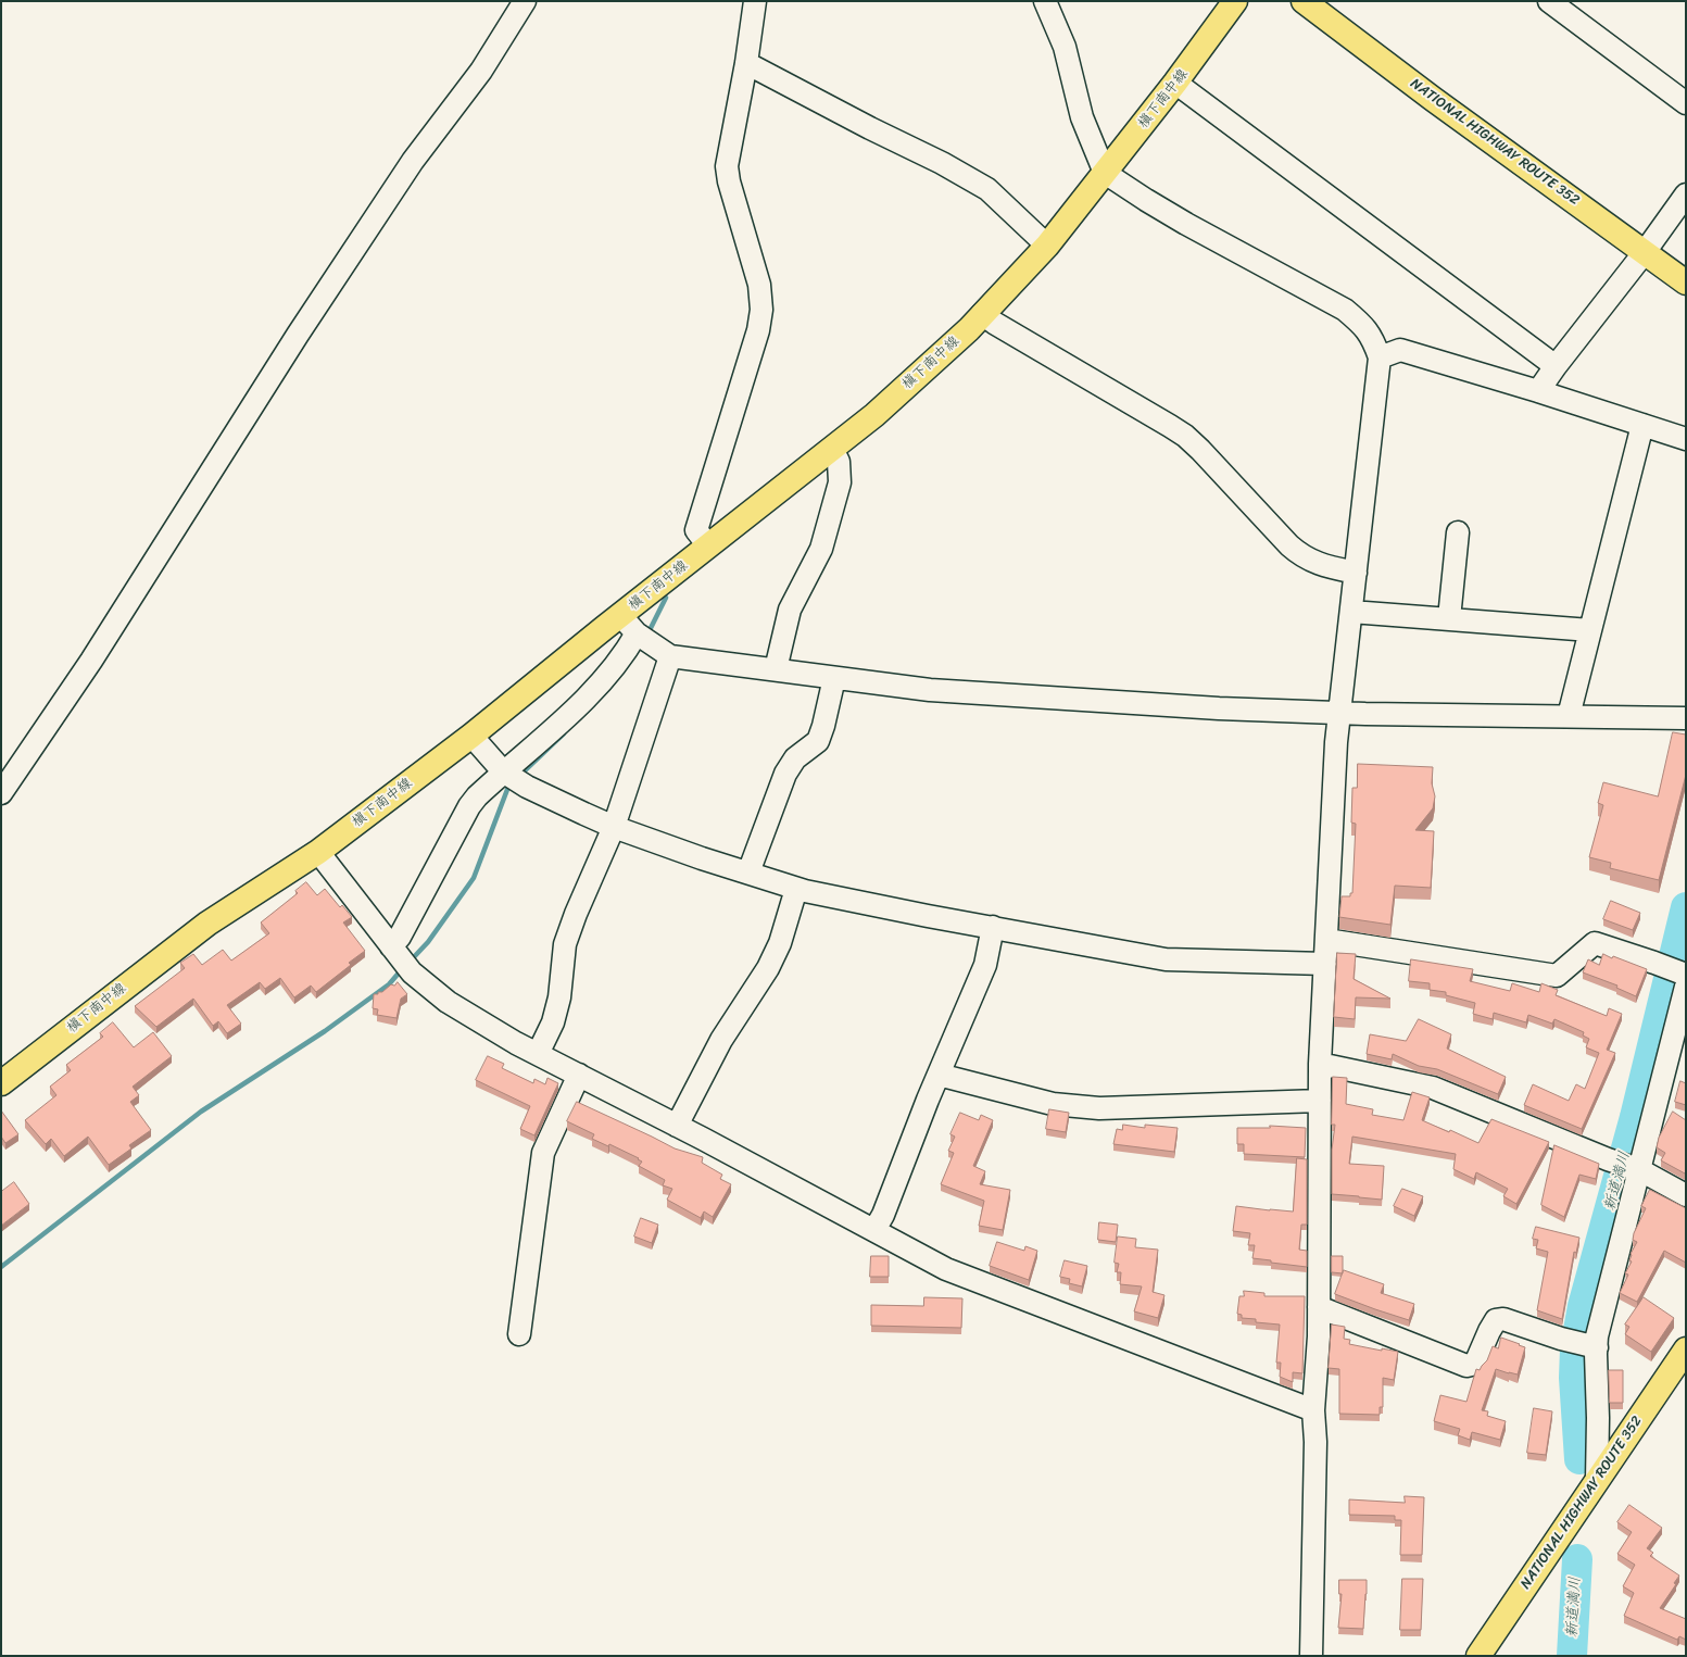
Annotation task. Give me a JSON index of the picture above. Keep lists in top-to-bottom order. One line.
{"streets":{"main road":["槇下南中線","NATIONAL HIGHWAY ROUTE 352"]},"water":["新道満川"]}
